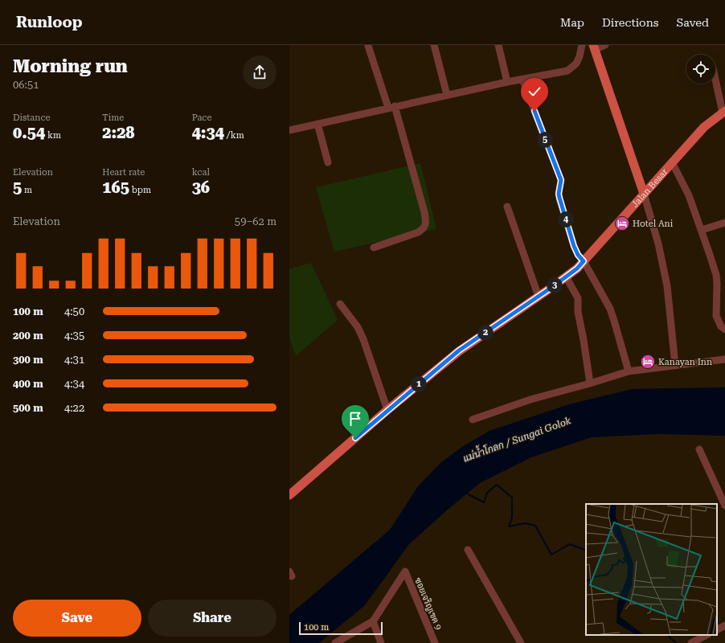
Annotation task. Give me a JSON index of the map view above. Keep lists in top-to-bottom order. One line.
{"streets":{"main road":["Jalan Besar"],"street":["ซอยเจริญเขต 9"]},"water":["แม่น้ำโกลก / Sungai Golok"],"places":{"hotel":["Hotel Ani","Kanayan Inn"]},"scale_bar":"100 m","page":{"header":"Runloop","nav":["Map","Directions","Saved"],"heading":["Morning run","06:51"],"stats":[["Distance","0.54 km"],["Time","2:28"],["Pace","4:34 /km"],["Elevation","5 m"],["Heart rate","165 bpm"],["kcal","36"]],"pins":["5","4","3","2","1"],"chart":["Elevation","59–62 m"],"list":[{"name":"100 m","note":"4:50"},{"name":"200 m","note":"4:35"},{"name":"300 m","note":"4:31"},{"name":"400 m","note":"4:34"},{"name":"500 m","note":"4:22"}],"buttons":["Save","Share"],"scale":"100 m"}}
